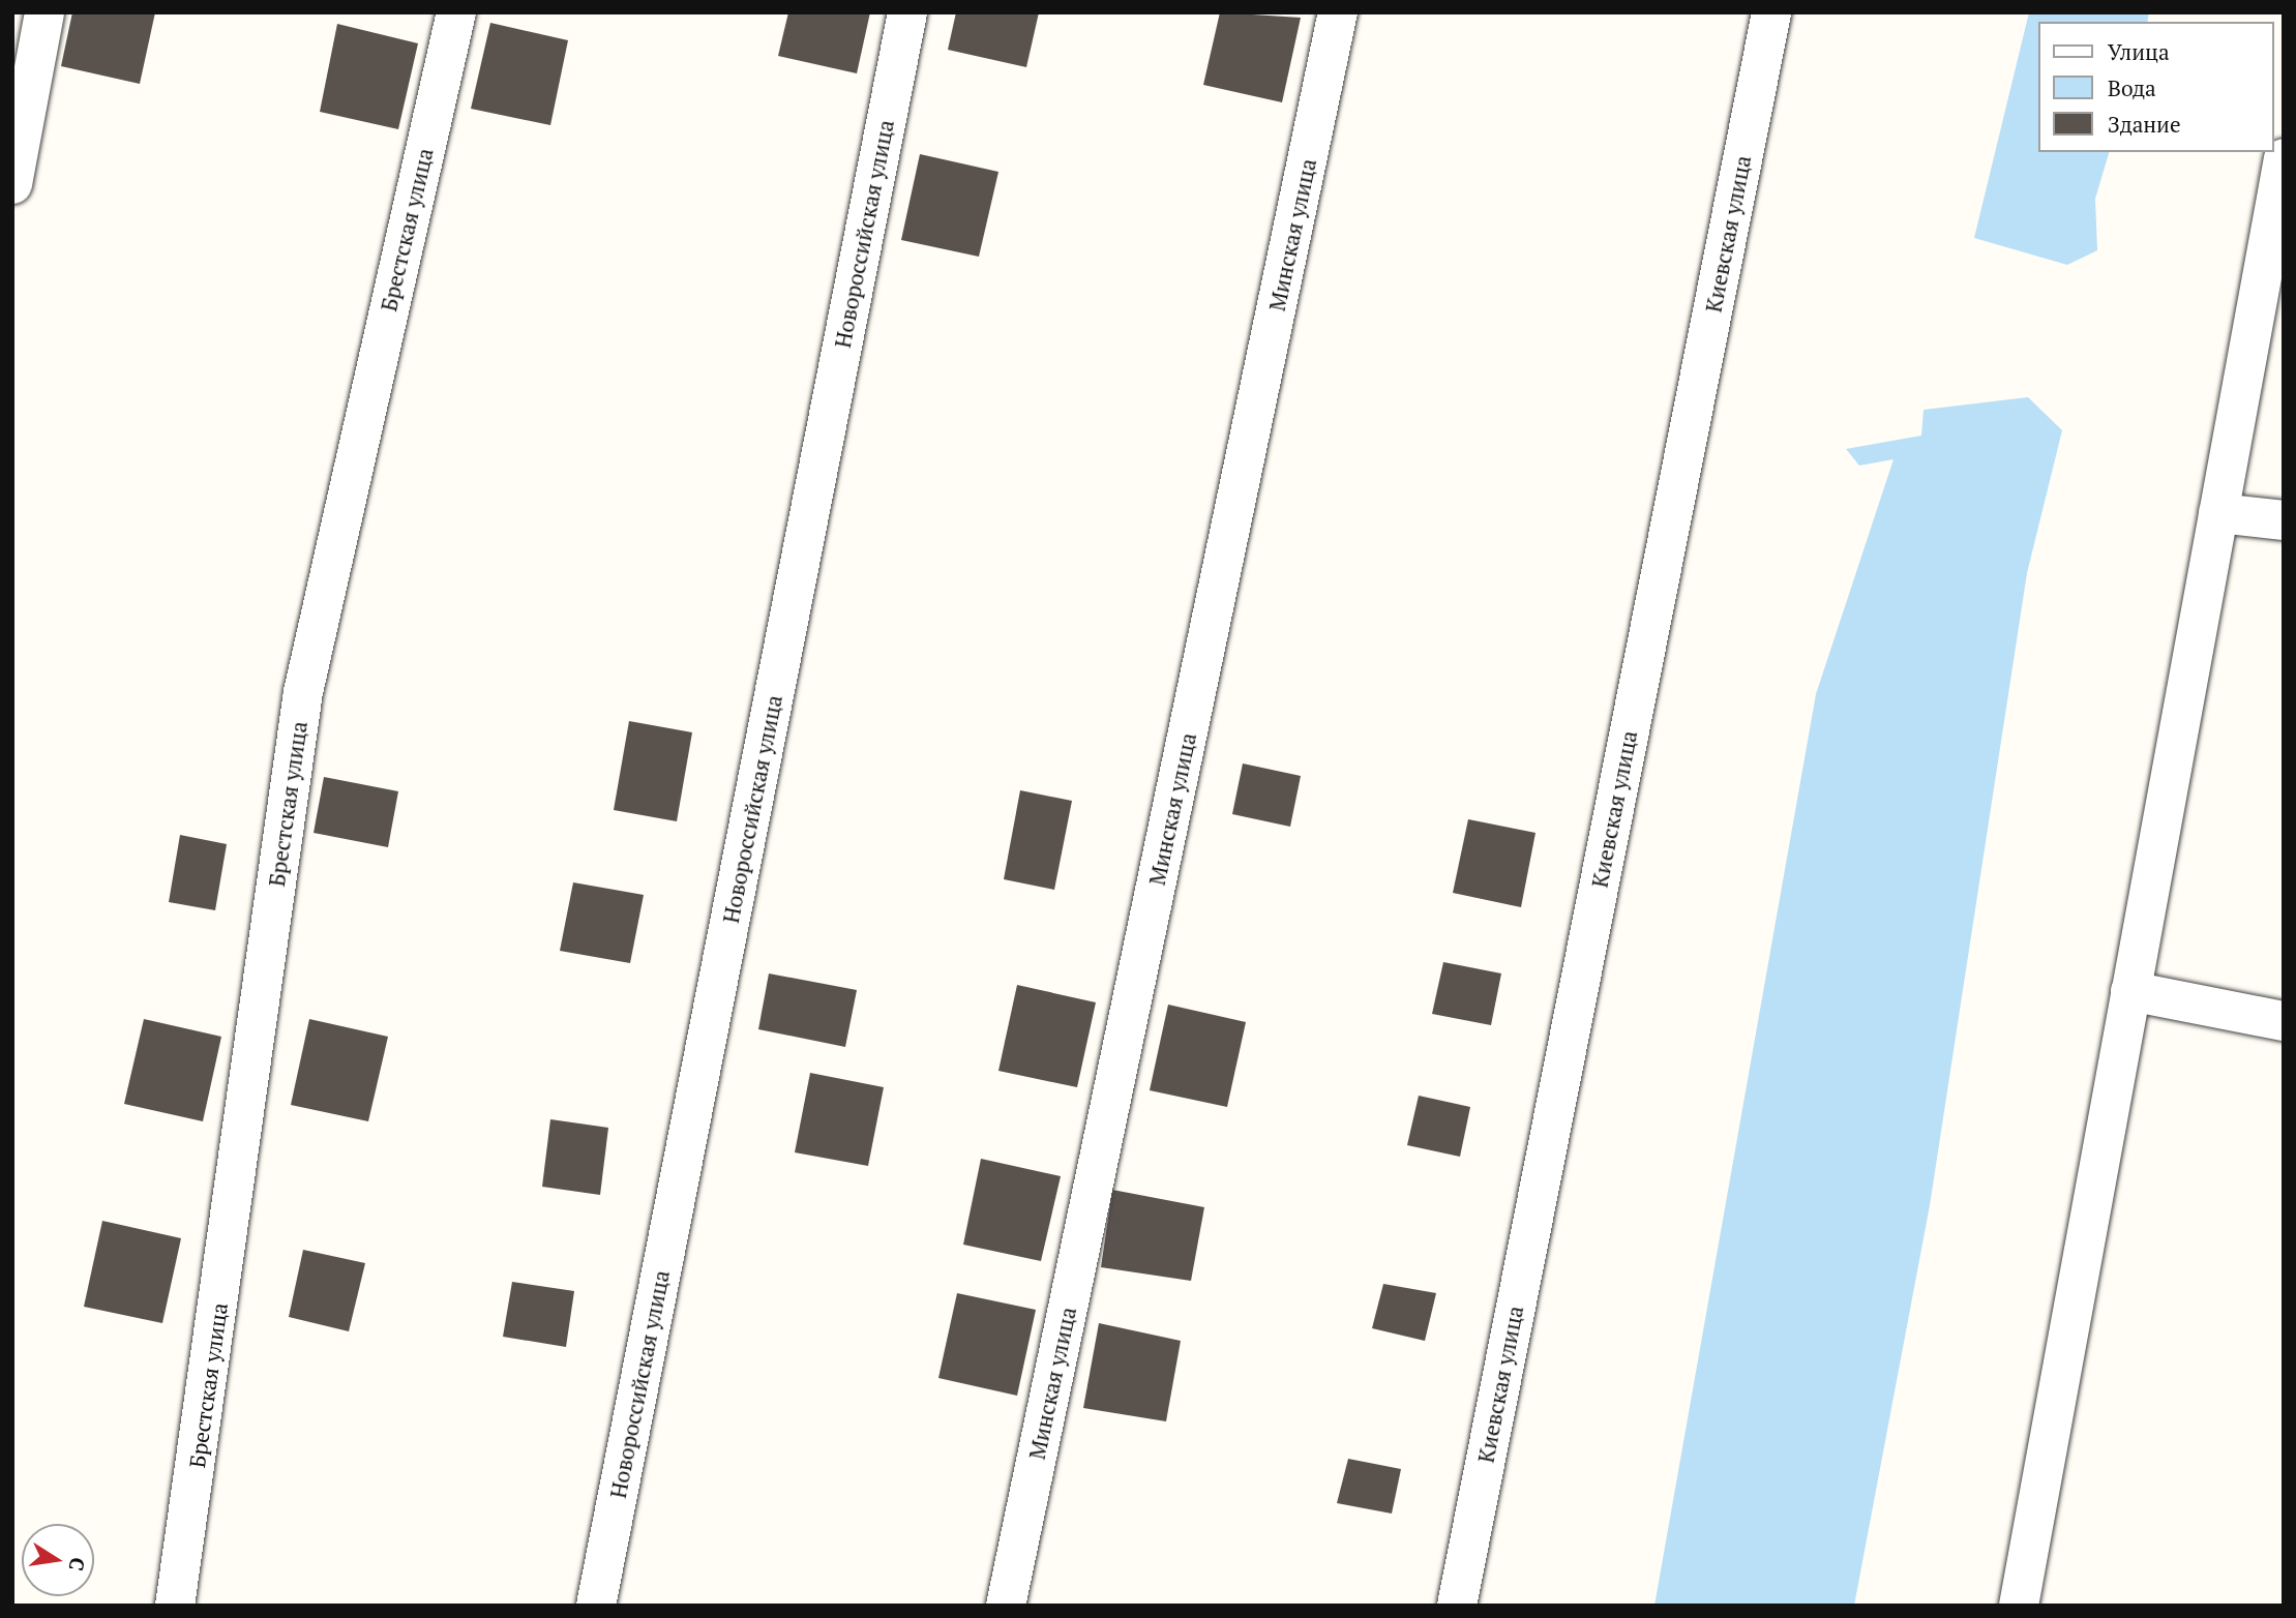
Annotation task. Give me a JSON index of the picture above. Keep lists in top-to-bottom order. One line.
{"streets":{"street":["Брестская улица","Новороссийская улица","Киевская улица","Минская улица"]},"legend":["Улица","Вода","Здание"],"north":"right"}
